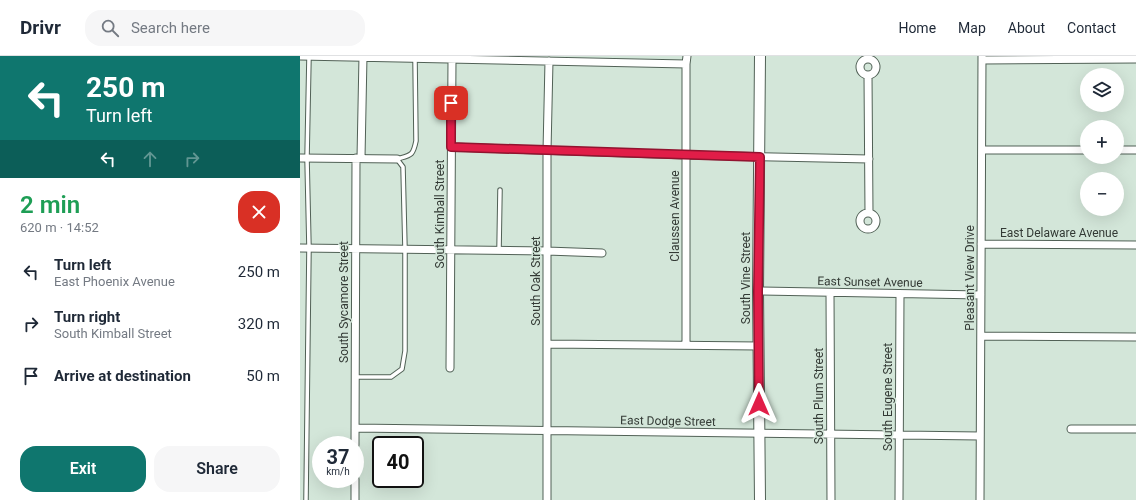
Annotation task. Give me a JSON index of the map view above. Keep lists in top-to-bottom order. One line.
{"streets":{"street":["South Kimball Street","Claussen Avenue","East Delaware Avenue","South Vine Street","Pleasant View Drive","South Oak Street","East Sunset Avenue","South Sycamore Street","South Plum Street","South Eugene Street","East Dodge Street"]},"crossings":[["East Delaware Avenue","Pleasant View Drive"],["South Vine Street","East Sunset Avenue"],["South Vine Street","East Dodge Street"],["Pleasant View Drive","East Sunset Avenue"],["Pleasant View Drive","East Dodge Street"],["South Oak Street","East Dodge Street"],["East Sunset Avenue","South Plum Street"],["East Sunset Avenue","South Eugene Street"],["South Sycamore Street","East Dodge Street"],["South Plum Street","East Dodge Street"],["South Eugene Street","East Dodge Street"]],"page":{"header":"Drivr","search":"Search here","nav":["Home","Map","About","Contact"],"turn":["250 m","Turn left"],"map_buttons":["+","−"],"heading":["2 min","620 m · 14:52"],"list":[{"name":"Turn left","note":"East Phoenix Avenue","value":"250 m"},{"name":"Turn right","note":"South Kimball Street","value":"320 m"},{"name":"Arrive at destination","value":"50 m"}],"speed":"37 km/h","limit":"40","buttons":["Exit","Share"]}}
